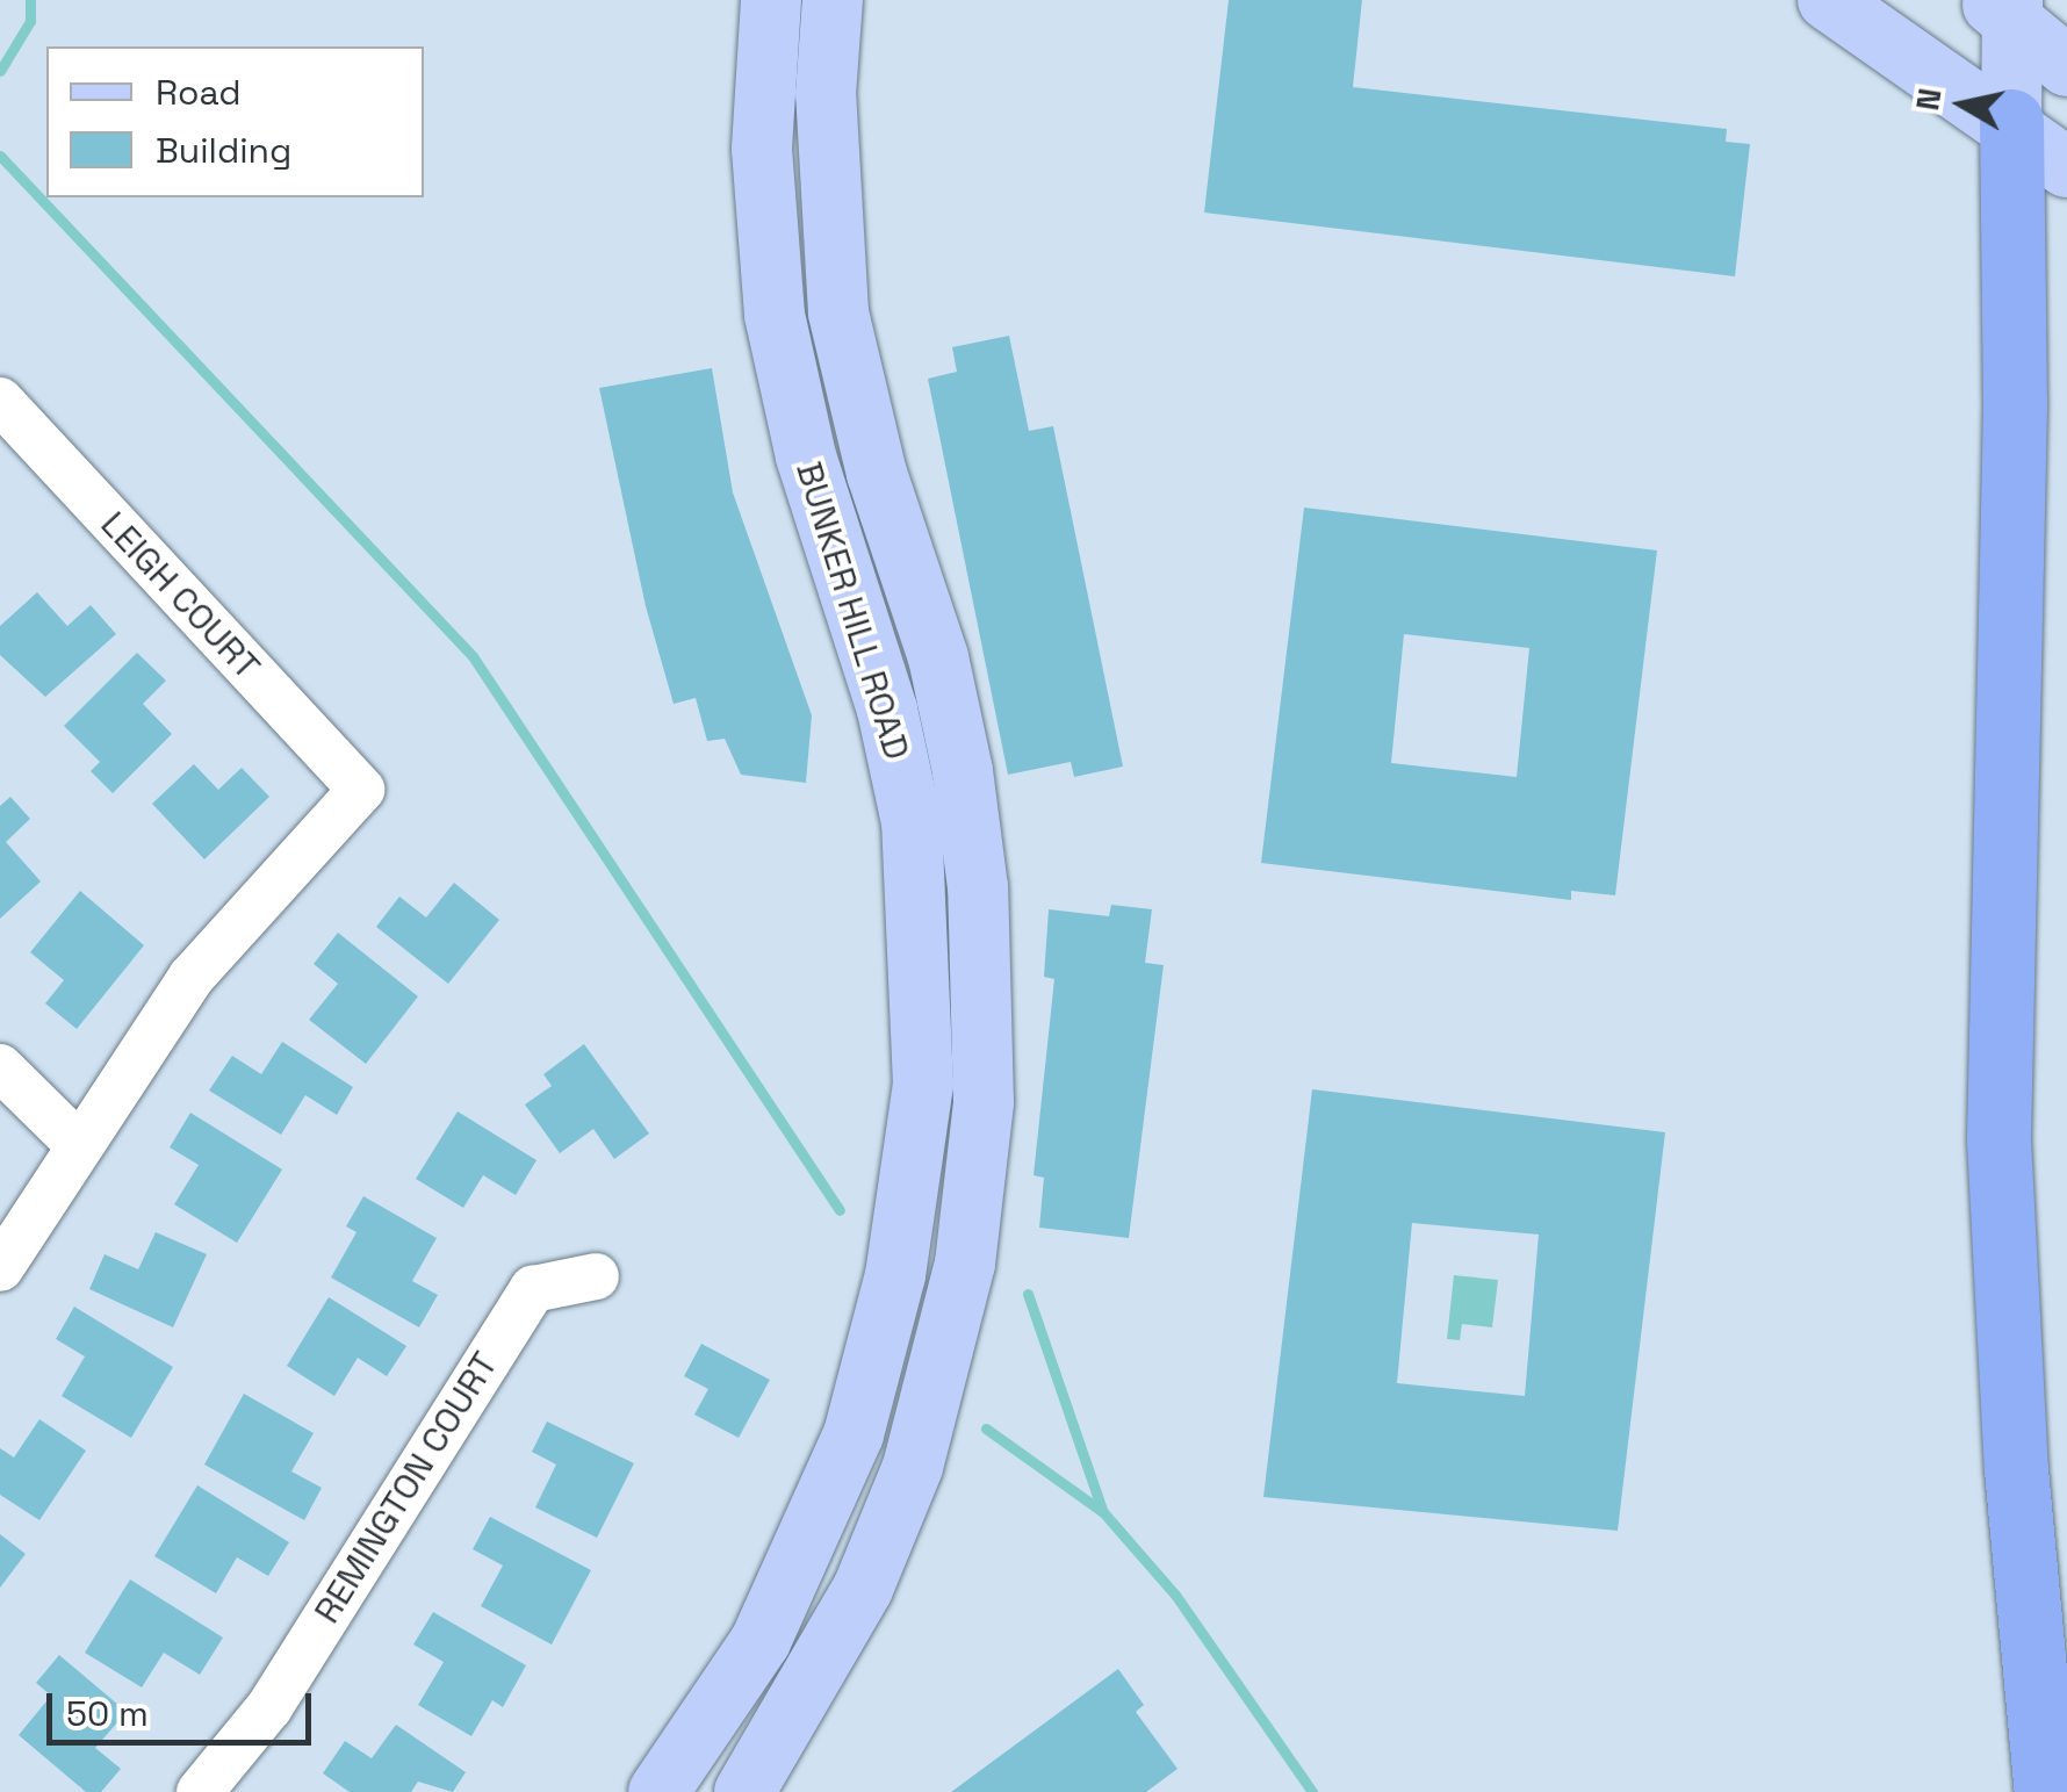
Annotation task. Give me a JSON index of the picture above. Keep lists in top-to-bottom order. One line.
{"streets":{"main road":["BUNKER HILL ROAD"],"street":["LEIGH COURT","REMINGTON COURT"]},"legend":["Road","Building"],"scale_bar":"50 m","north":"left"}
